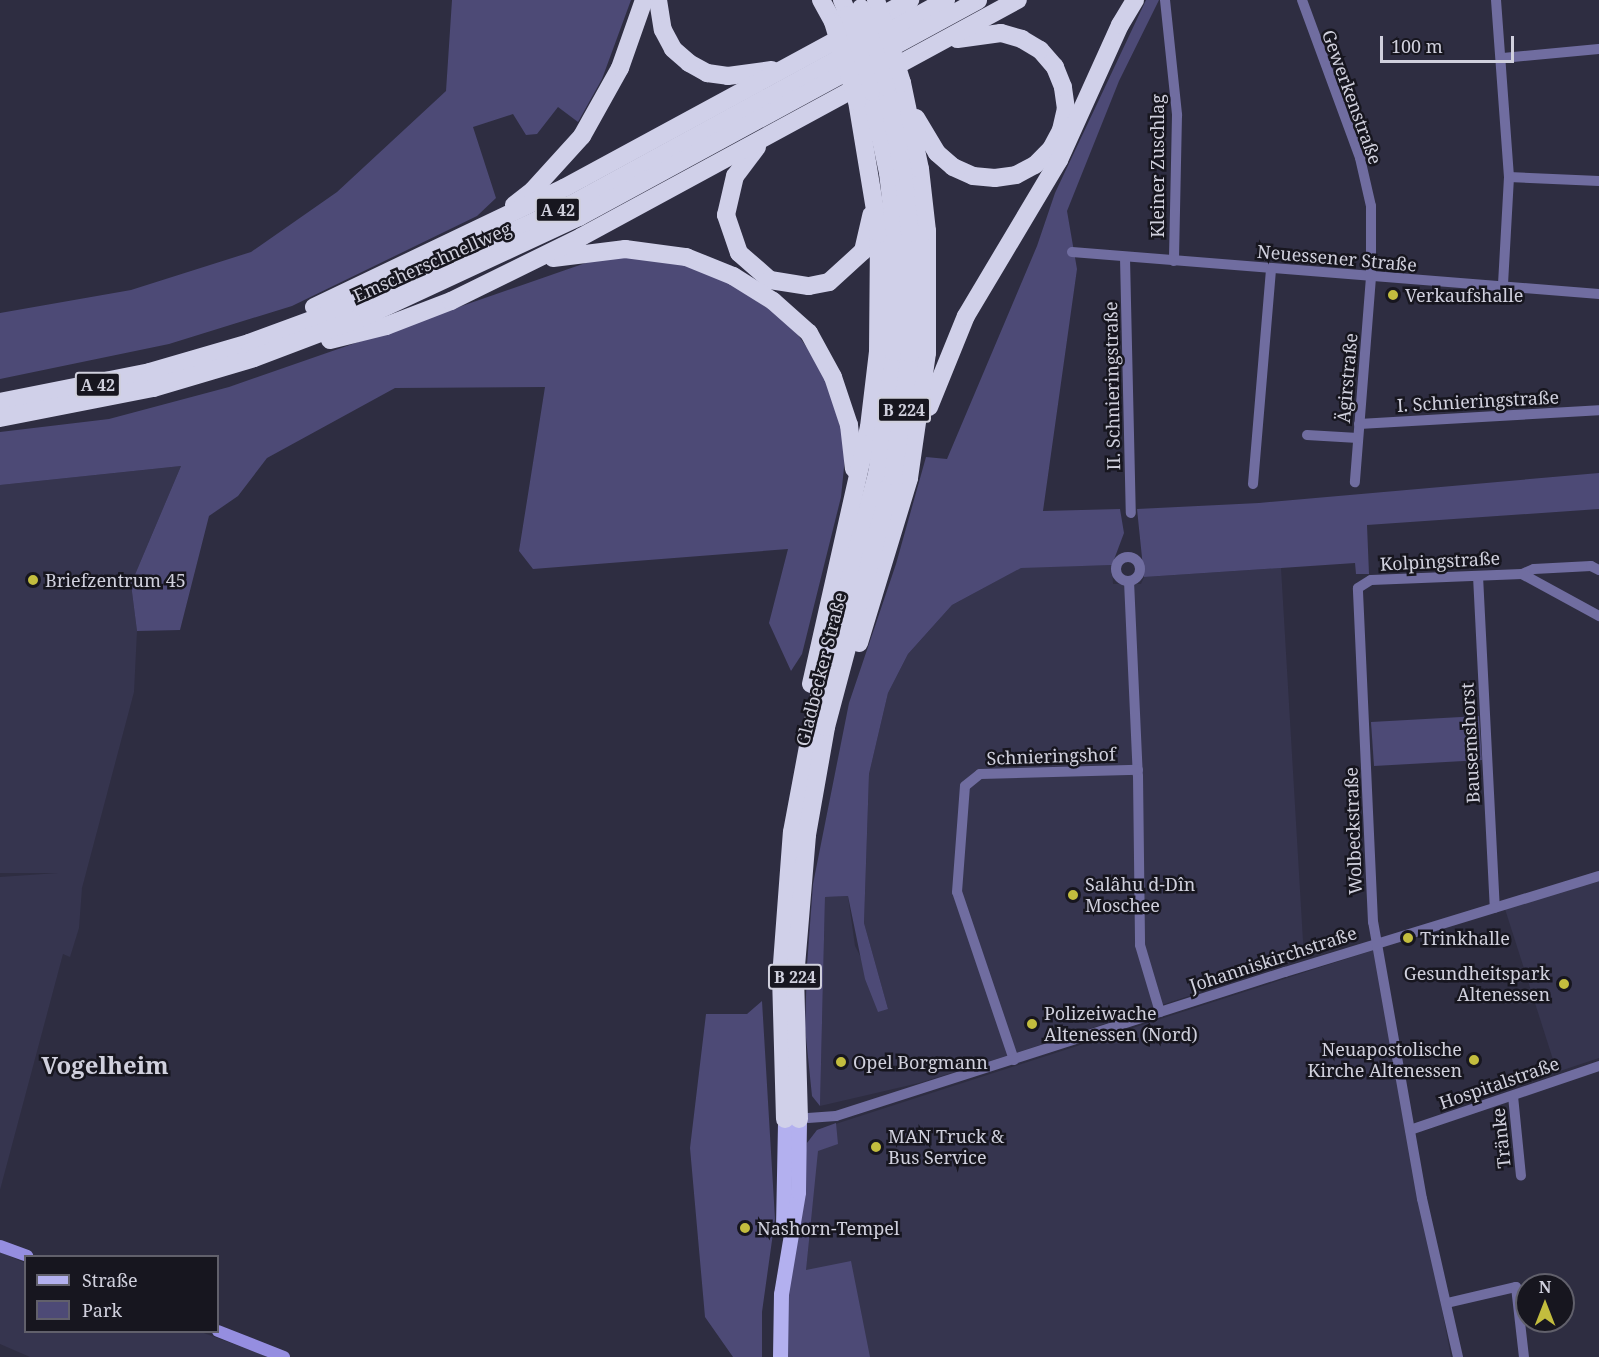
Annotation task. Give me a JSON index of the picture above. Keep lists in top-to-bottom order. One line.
{"streets":{"highway":["A 42","Emscherschnellweg","B 224","Gladbecker Straße"],"street":["Gewerkenstraße","Kleiner Zuschlag","Neuessener Straße","Ägirstraße","II. Schnieringstraße","I. Schnieringstraße","Kolpingstraße","Bausemshorst","Schnieringshof","Wolbeckstraße","Johanniskirchstraße","Hospitalstraße","Tränke"]},"crossings":[["Gewerkenstraße","Neuessener Straße"],["Gewerkenstraße","Ägirstraße"],["Kleiner Zuschlag","Neuessener Straße"],["Neuessener Straße","Ägirstraße"],["Neuessener Straße","II. Schnieringstraße"],["Ägirstraße","I. Schnieringstraße"],["Kolpingstraße","Bausemshorst"],["Kolpingstraße","Wolbeckstraße"],["Gladbecker Straße","Johanniskirchstraße"],["Bausemshorst","Johanniskirchstraße"],["Schnieringshof","Johanniskirchstraße"],["Wolbeckstraße","Johanniskirchstraße"],["Wolbeckstraße","Hospitalstraße"],["Hospitalstraße","Tränke"]],"districts":["Vogelheim"],"places":["Verkaufshalle","Briefzentrum 45","Salâhu d-Dîn Moschee","Trinkhalle","Gesundheitspark Altenessen","Polizeiwache Altenessen (Nord)","Neuapostolische Kirche Altenessen","Opel Borgmann","MAN Truck & Bus Service","Nashorn-Tempel"],"legend":["Straße","Park"],"scale_bar":"100 m","north":"top"}
